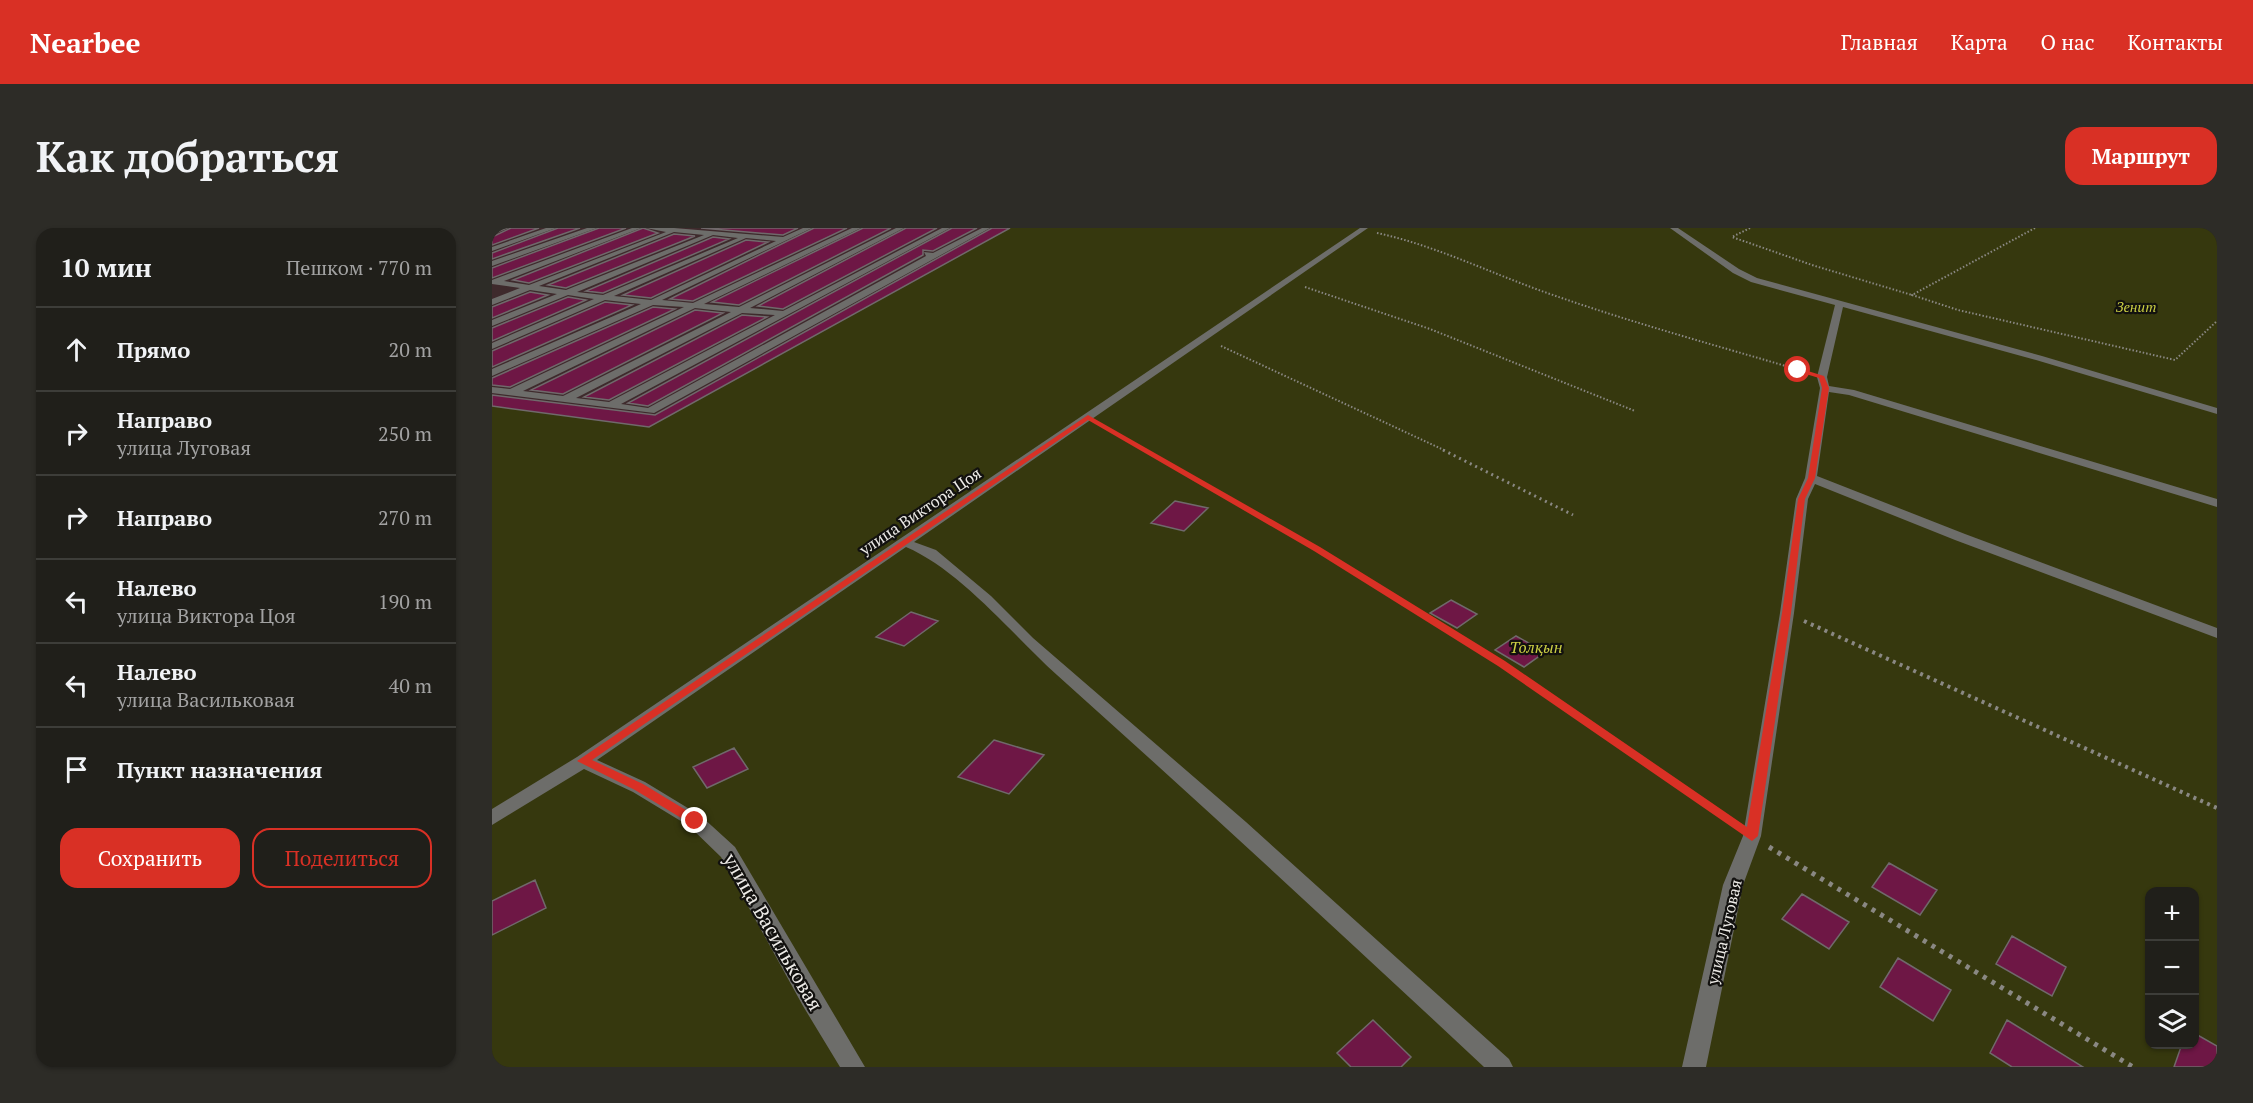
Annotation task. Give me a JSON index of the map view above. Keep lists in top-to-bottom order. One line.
{"streets":{"street":["улица Виктора Цоя","улица Васильковая","улица Луговая"]},"crossings":[["улица Виктора Цоя","улица Васильковая"]],"parks":["Зенит","Толқын"],"page":{"header":"Nearbee","nav":["Главная","Карта","О нас","Контакты"],"buttons":["Маршрут",["Сохранить","Поделиться"]],"title":"Как добраться","heading":["10 мин","Пешком · 770 m"],"list":[["Прямо","20 m"],["Направо","улица Луговая","250 m"],["Направо","270 m"],["Налево","улица Виктора Цоя","190 m"],["Налево","улица Васильковая","40 m"],"Пункт назначения"],"map_buttons":["+","−"]}}
